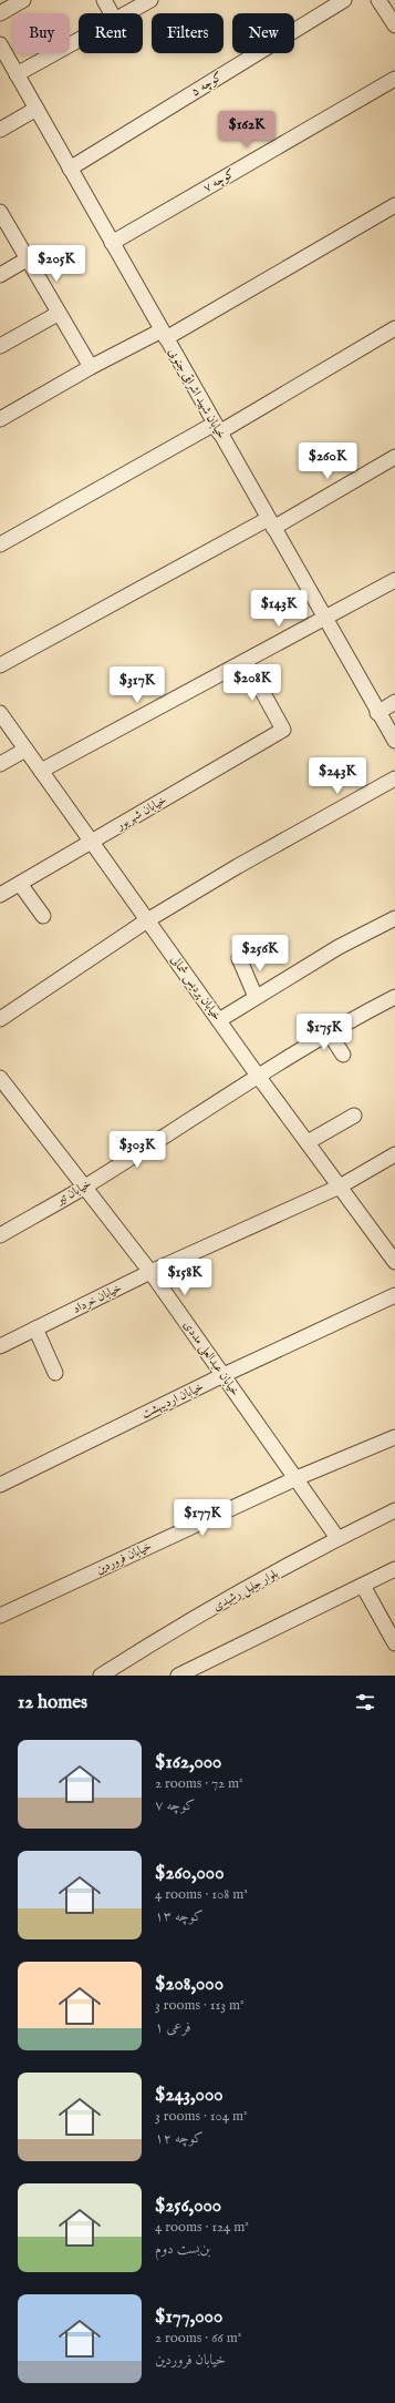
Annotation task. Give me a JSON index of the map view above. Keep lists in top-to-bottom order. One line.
{"streets":{"street":["کوچه ۵","کوچه ۷","خیابان شهید اشراقی جنوبی","خیابان شهریور","خیابان پردیس شمالی","خیابان تیر","خیابان خرداد","خیابان عبدالعلی مددی","خیابان اردیبهشت","خیابان فروردین","بلوار جلیل رشیدی"]},"crossings":[["کوچه ۵","خیابان شهید اشراقی جنوبی"],["کوچه ۷","خیابان شهید اشراقی جنوبی"],["خیابان شهریور","خیابان پردیس شمالی"],["خیابان پردیس شمالی","خیابان تیر"],["خیابان پردیس شمالی","خیابان خرداد"],["خیابان تیر","خیابان عبدالعلی مددی"],["خیابان خرداد","خیابان عبدالعلی مددی"],["خیابان عبدالعلی مددی","خیابان اردیبهشت"],["خیابان عبدالعلی مددی","خیابان فروردین"],["خیابان عبدالعلی مددی","بلوار جلیل رشیدی"]],"page":{"chip":["Buy","Rent","Filters","New"],"price":["$162K","$205K","$260K","$143K","$208K","$317K","$243K","$256K","$175K","$303K","$158K","$177K"],"heading":"12 homes","list":[{"name":"$162,000","note":"2 rooms · 72 m² · کوچه ۷"},{"name":"$260,000","note":"4 rooms · 108 m² · کوچه ۱۳"},{"name":"$208,000","note":"3 rooms · 113 m² · فرعی ۱"},{"name":"$243,000","note":"3 rooms · 104 m² · کوچه ۱۲"},{"name":"$256,000","note":"4 rooms · 124 m² · بن‌بست دوم"},{"name":"$177,000","note":"2 rooms · 66 m² · خیابان فروردین"}]}}
